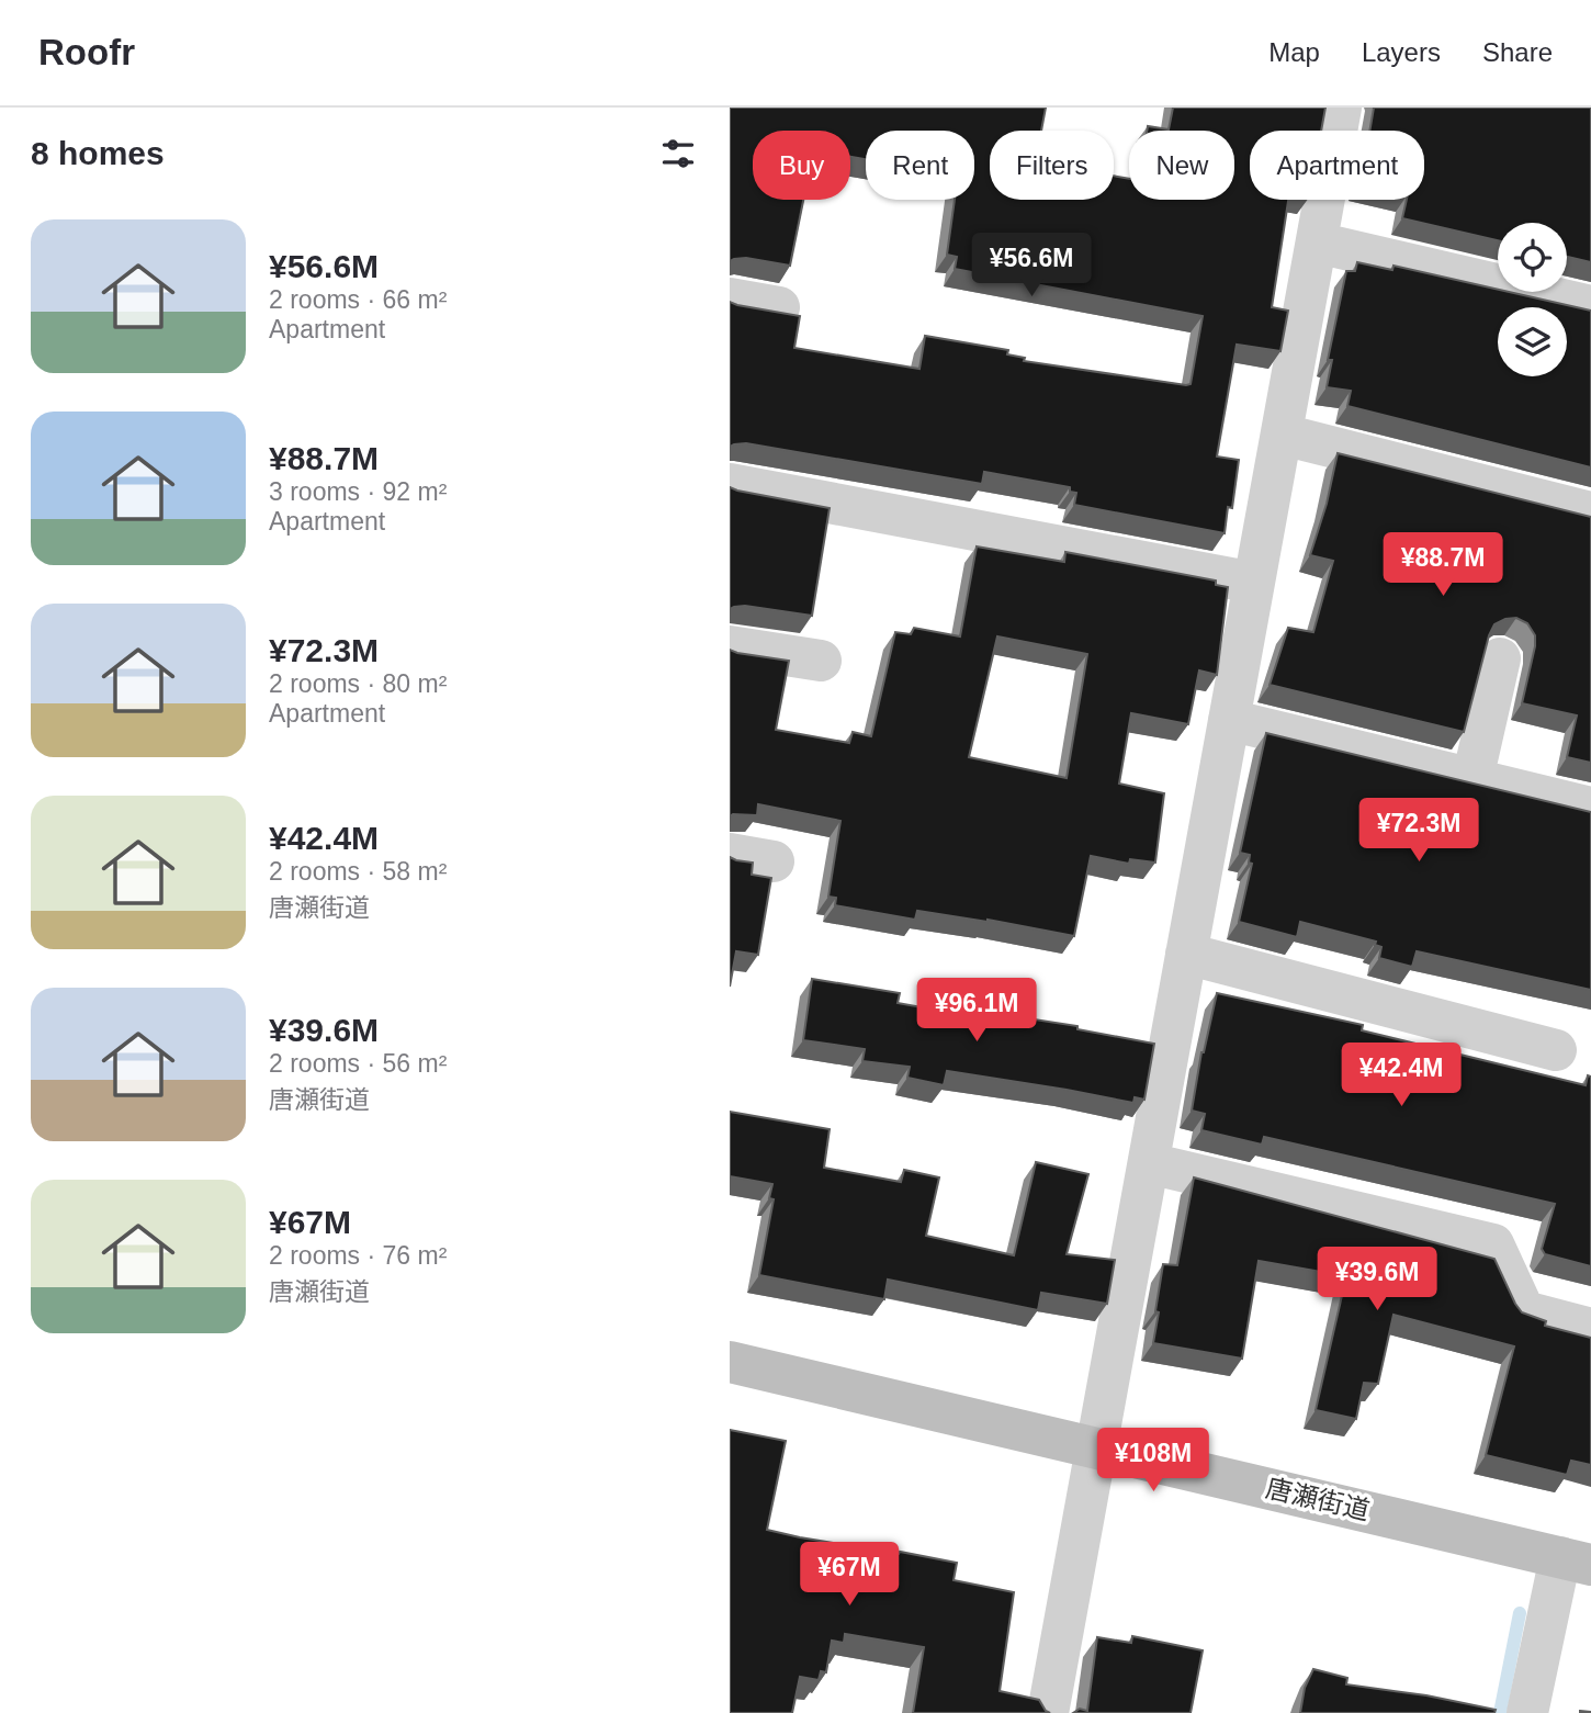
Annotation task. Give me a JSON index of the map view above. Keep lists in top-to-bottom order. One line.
{"streets":{"street":["唐瀬街道"]},"page":{"header":"Roofr","nav":["Map","Layers","Share"],"heading":"8 homes","chip":["Buy","Rent","Filters","New","Apartment"],"list":[{"name":"¥56.6M","note":"2 rooms · 66 m² · Apartment"},{"name":"¥88.7M","note":"3 rooms · 92 m² · Apartment"},{"name":"¥72.3M","note":"2 rooms · 80 m² · Apartment"},{"name":"¥42.4M","note":"2 rooms · 58 m² · 唐瀬街道"},{"name":"¥39.6M","note":"2 rooms · 56 m² · 唐瀬街道"},{"name":"¥67M","note":"2 rooms · 76 m² · 唐瀬街道"}],"price":["¥56.6M","¥88.7M","¥72.3M","¥96.1M","¥42.4M","¥39.6M","¥108M","¥67M"]}}
